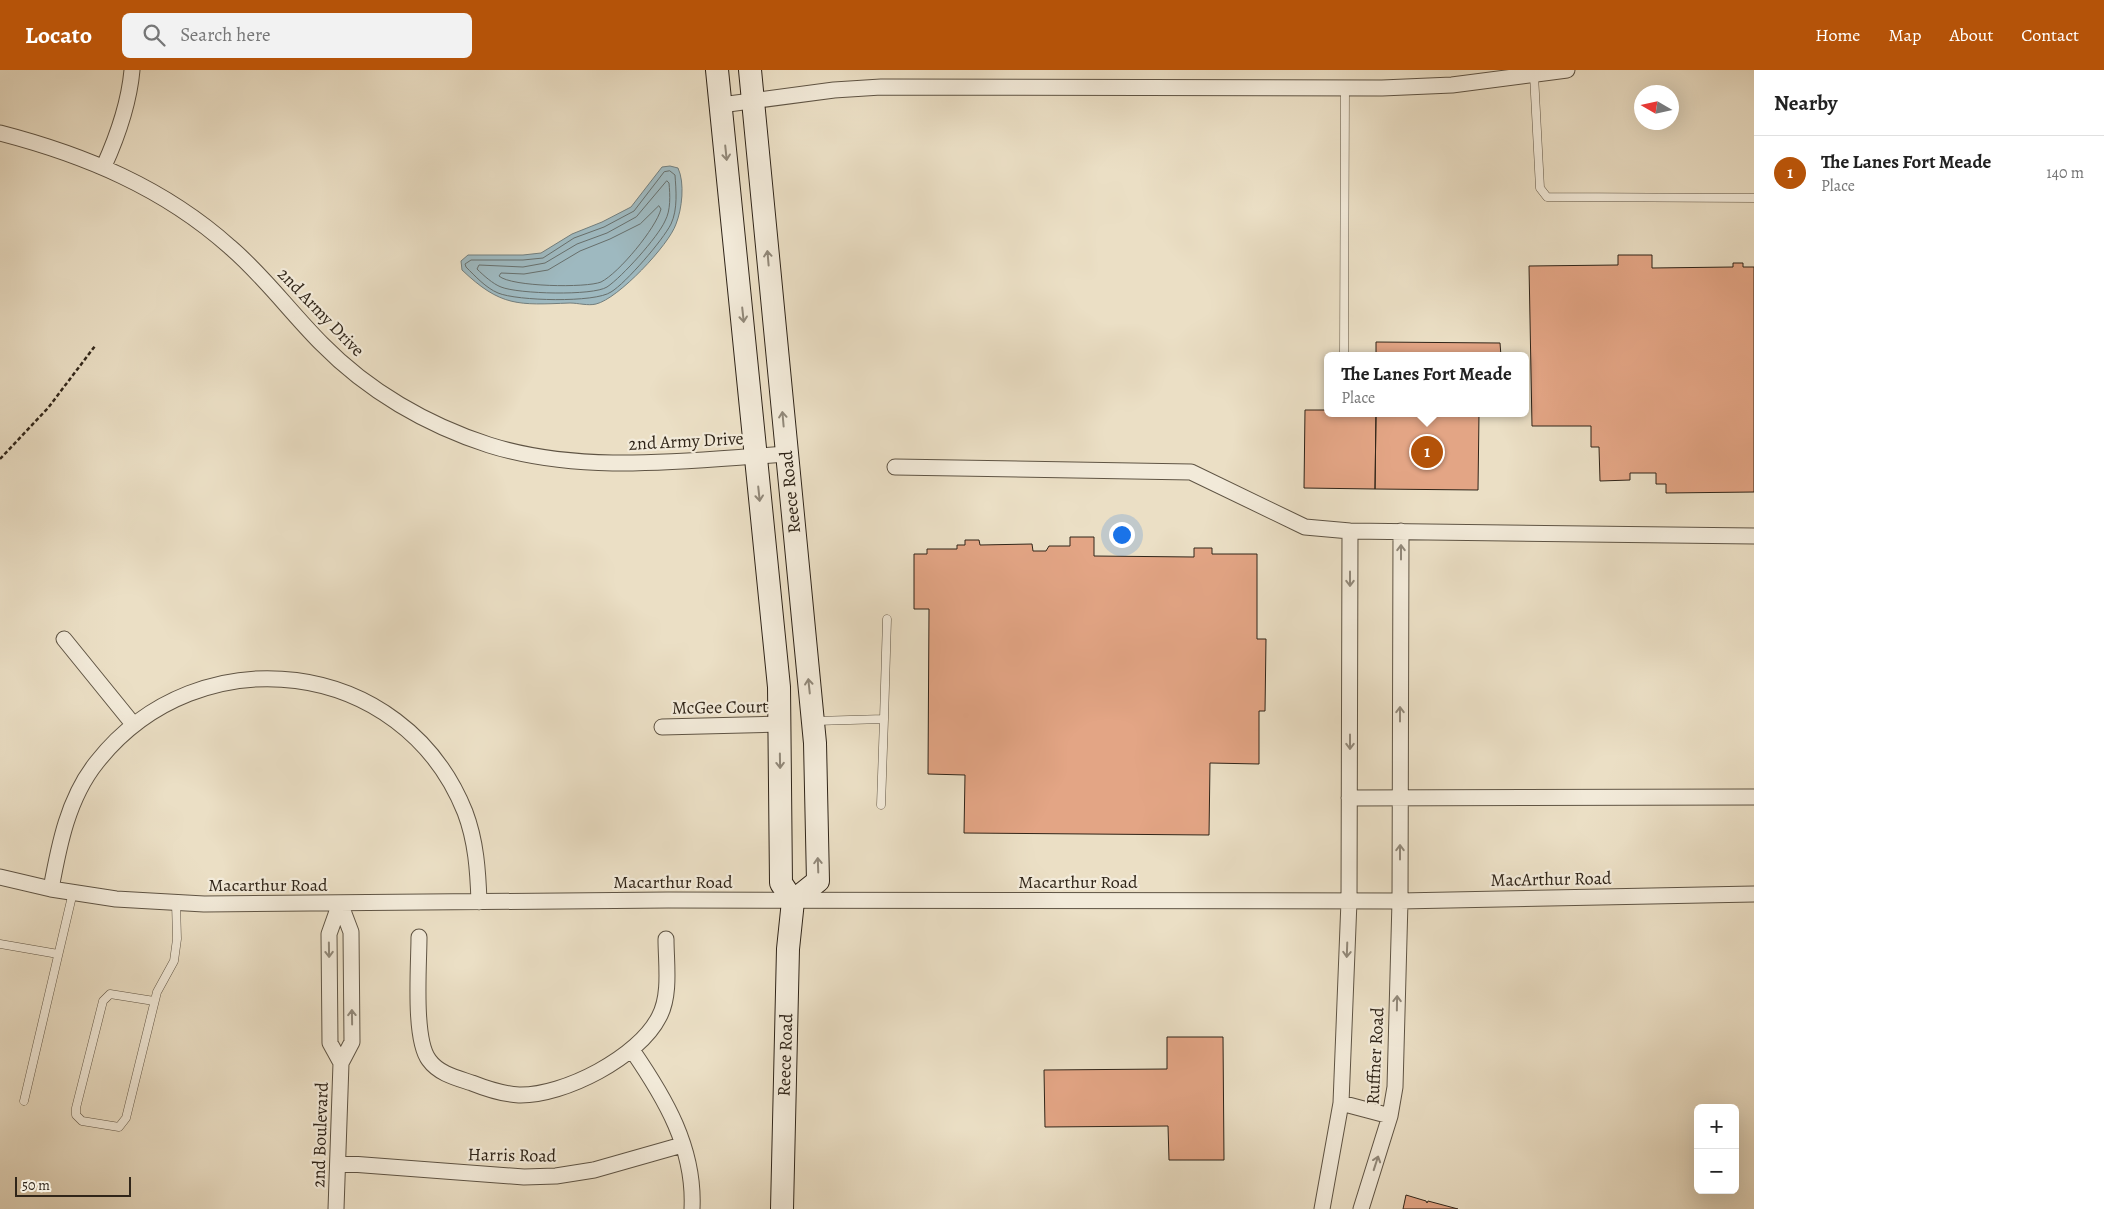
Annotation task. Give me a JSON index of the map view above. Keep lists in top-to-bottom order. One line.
{"streets":{"street":["2nd Army Drive","Reece Road","McGee Court","MacArthur Road","Macarthur Road","Ruffner Road","2nd Boulevard","Harris Road"]},"crossings":[["2nd Army Drive","Reece Road"],["Reece Road","McGee Court"],["Reece Road","Macarthur Road"],["MacArthur Road","Macarthur Road"],["MacArthur Road","Ruffner Road"],["Macarthur Road","Ruffner Road"],["Macarthur Road","2nd Boulevard"],["2nd Boulevard","Harris Road"]],"scale_bar":"50 m","north":"left","page":{"header":"Locato","search":"Search here","nav":["Home","Map","About","Contact"],"heading":"Nearby","list":[{"mark":"1","name":"The Lanes Fort Meade","note":"Place","value":"140 m"}],"popup":["The Lanes Fort Meade","Place"],"pins":"1","map_buttons":["+","−"],"scale":"50 m"}}
